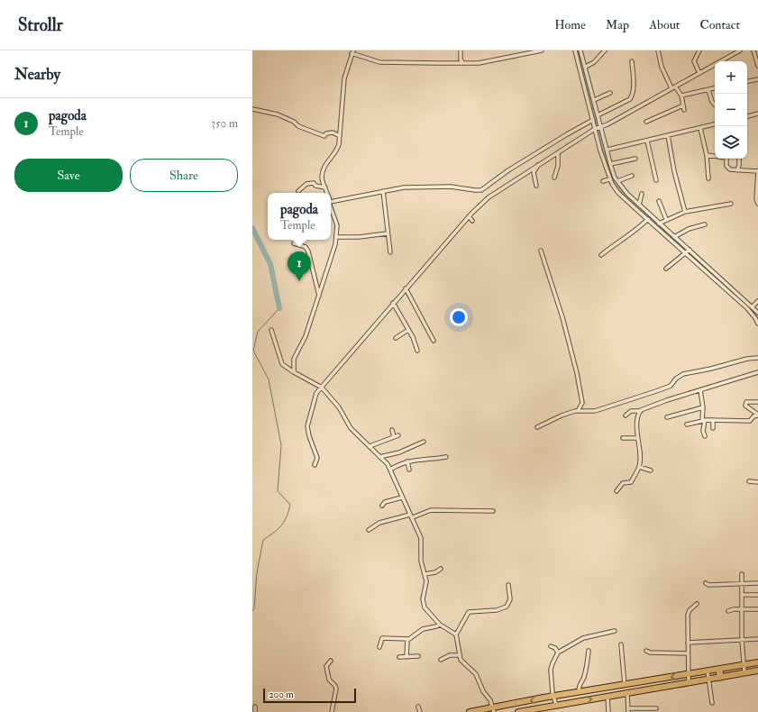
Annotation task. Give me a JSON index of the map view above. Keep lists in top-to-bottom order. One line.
{"scale_bar":"200 m","page":{"header":"Strollr","nav":["Home","Map","About","Contact"],"heading":"Nearby","map_buttons":["+","−"],"list":[{"mark":"1","name":"pagoda","note":"Temple","value":"350 m"}],"buttons":["Save","Share"],"popup":["pagoda","Temple"],"pins":"1","scale":"200 m"}}
